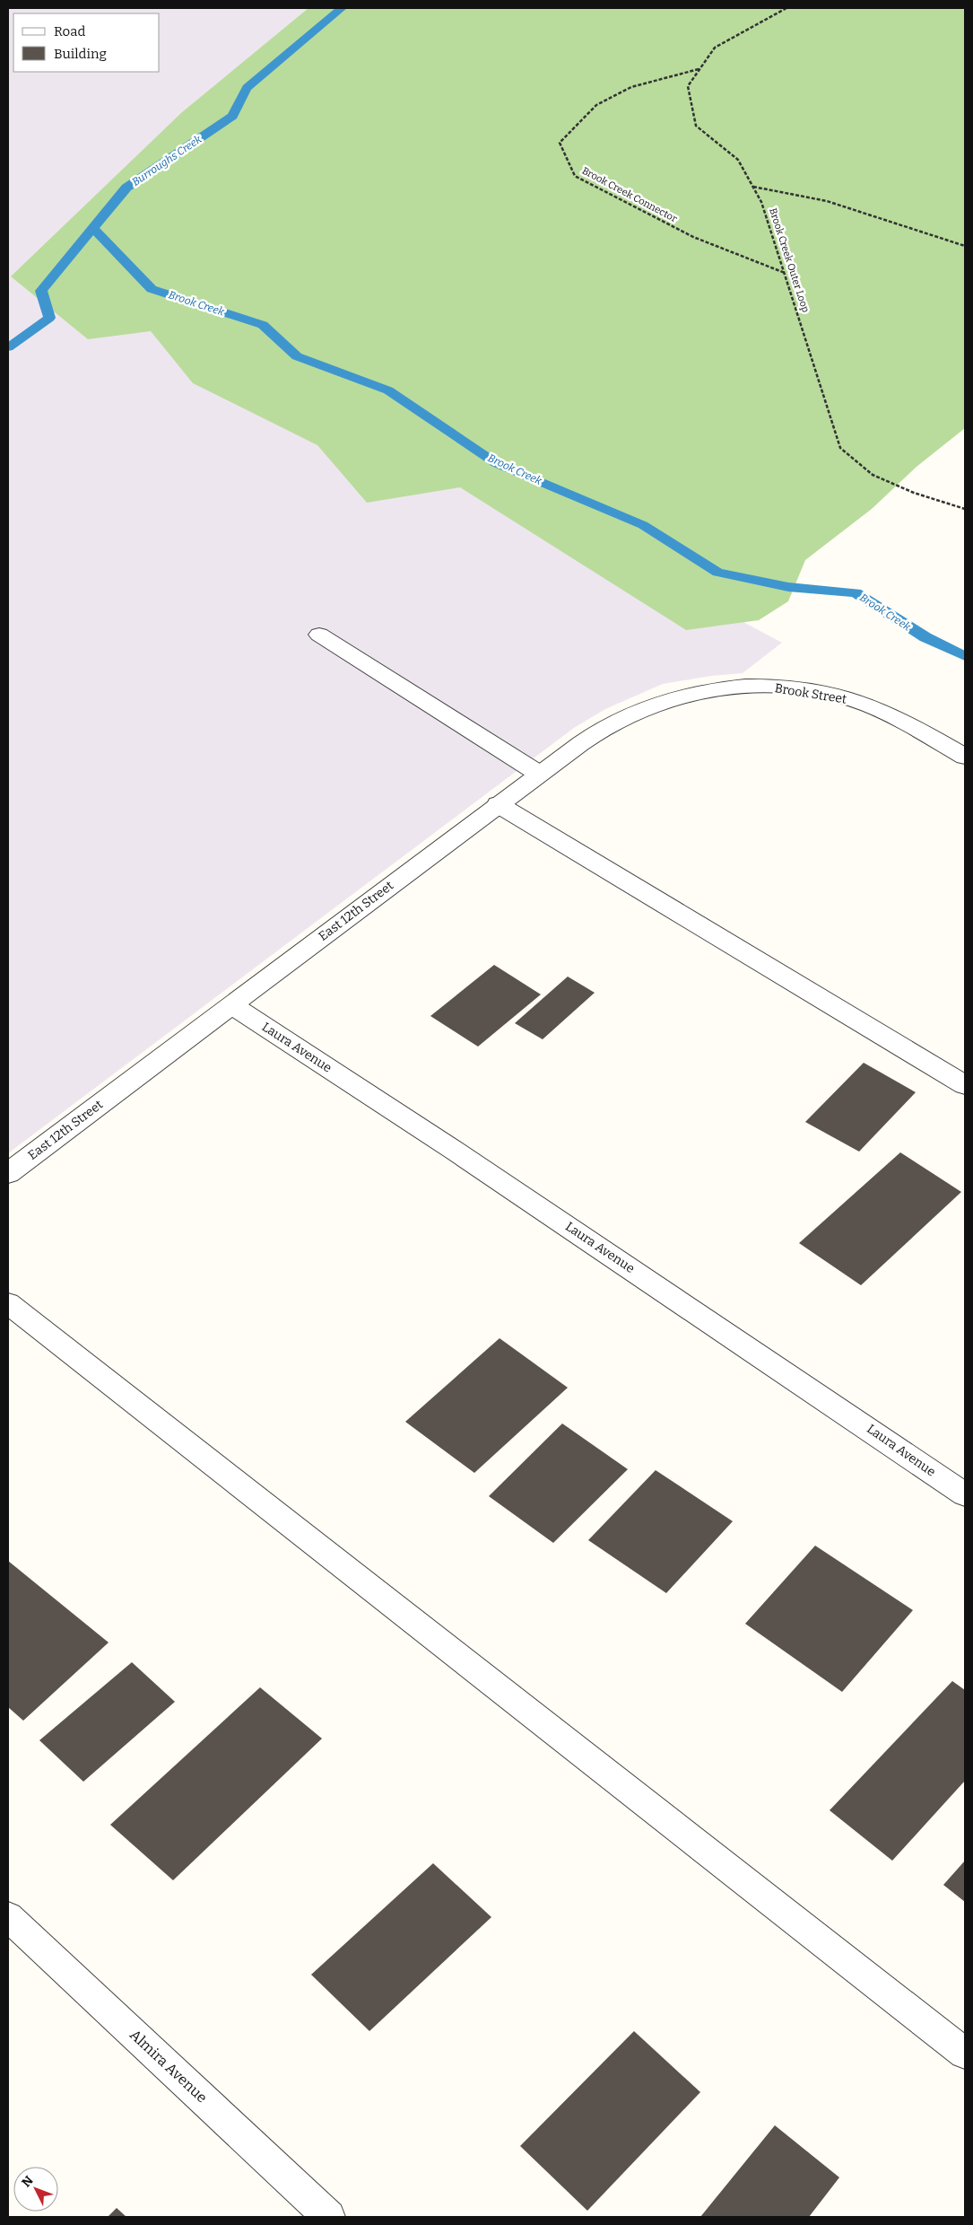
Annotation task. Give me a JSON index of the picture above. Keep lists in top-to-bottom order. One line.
{"streets":{"street":["Brook Street","East 12th Street","Laura Avenue","Almira Avenue"],"path":["Brook Creek Connector","Brook Creek Outer Loop"]},"crossings":[["Brook Creek Connector","Brook Creek Outer Loop"],["Brook Street","East 12th Street"],["East 12th Street","Laura Avenue"]],"water":["Burroughs Creek","Brook Creek"],"legend":["Road","Building"],"north":"top left"}
